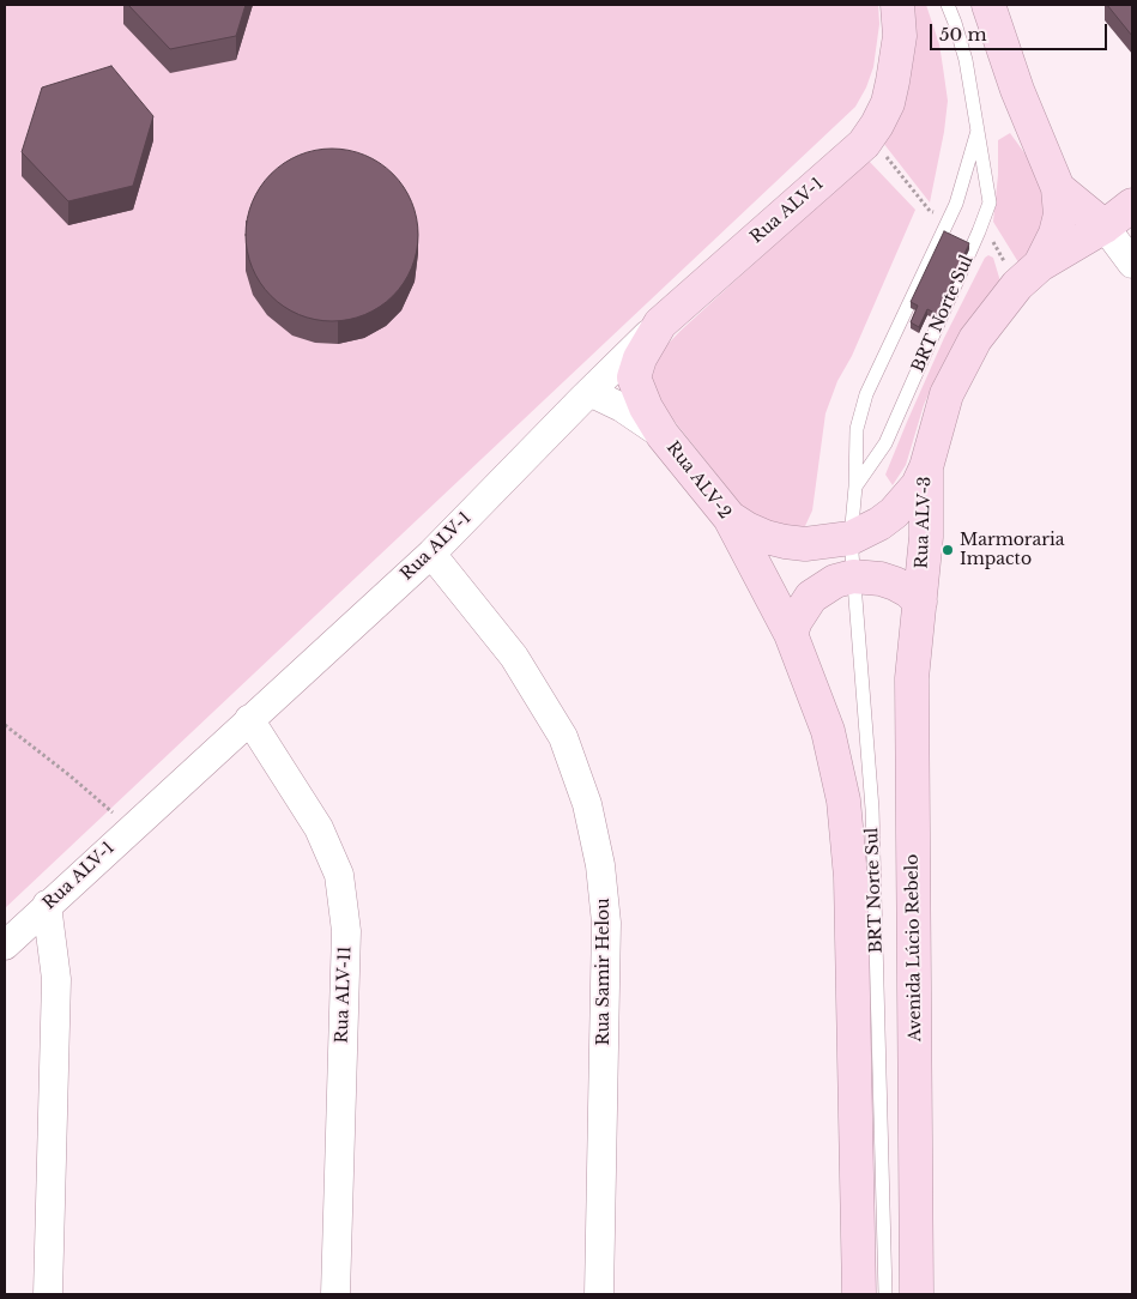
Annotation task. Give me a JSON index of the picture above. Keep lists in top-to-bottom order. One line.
{"streets":{"main road":["Rua ALV-1","Rua ALV-2","Rua ALV-3","Avenida Lúcio Rebelo"],"street":["Rua Samir Helou","Rua ALV-11"],"lane":["BRT Norte Sul"]},"crossings":[["Rua ALV-1","Rua ALV-2"],["Rua ALV-1","Rua Samir Helou"],["Rua ALV-1","Rua ALV-11"],["Rua ALV-3","Avenida Lúcio Rebelo"]],"places":["Marmoraria Impacto"],"scale_bar":"50 m"}
